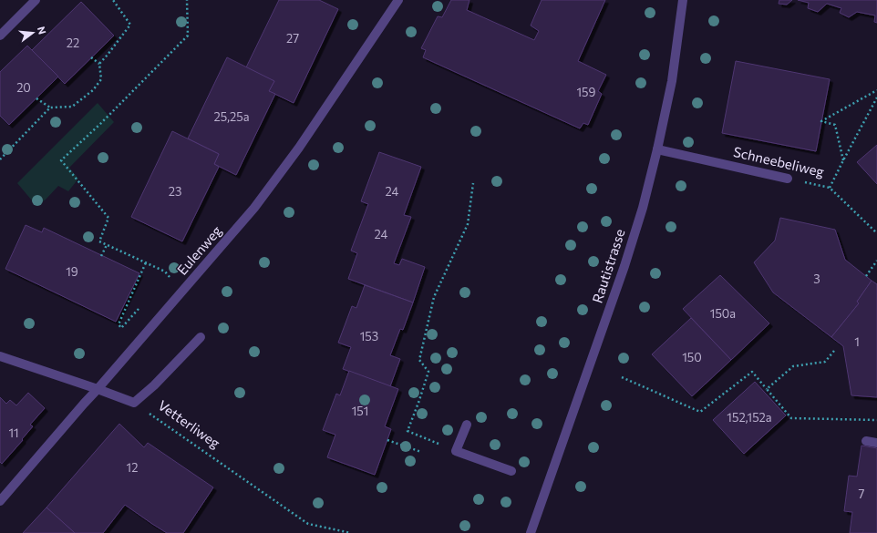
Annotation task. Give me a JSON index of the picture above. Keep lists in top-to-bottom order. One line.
{"streets":{"street":["Schneebeliweg","Eulenweg","Rautistrasse"],"path":["Vetterliweg"]},"crossings":[["Schneebeliweg","Rautistrasse"]],"house_numbers":["27","22","20","159","25,25a","23","24","24","19","3","150a","153","1","150","151","152,152a","11","12","7"],"north":"right"}
